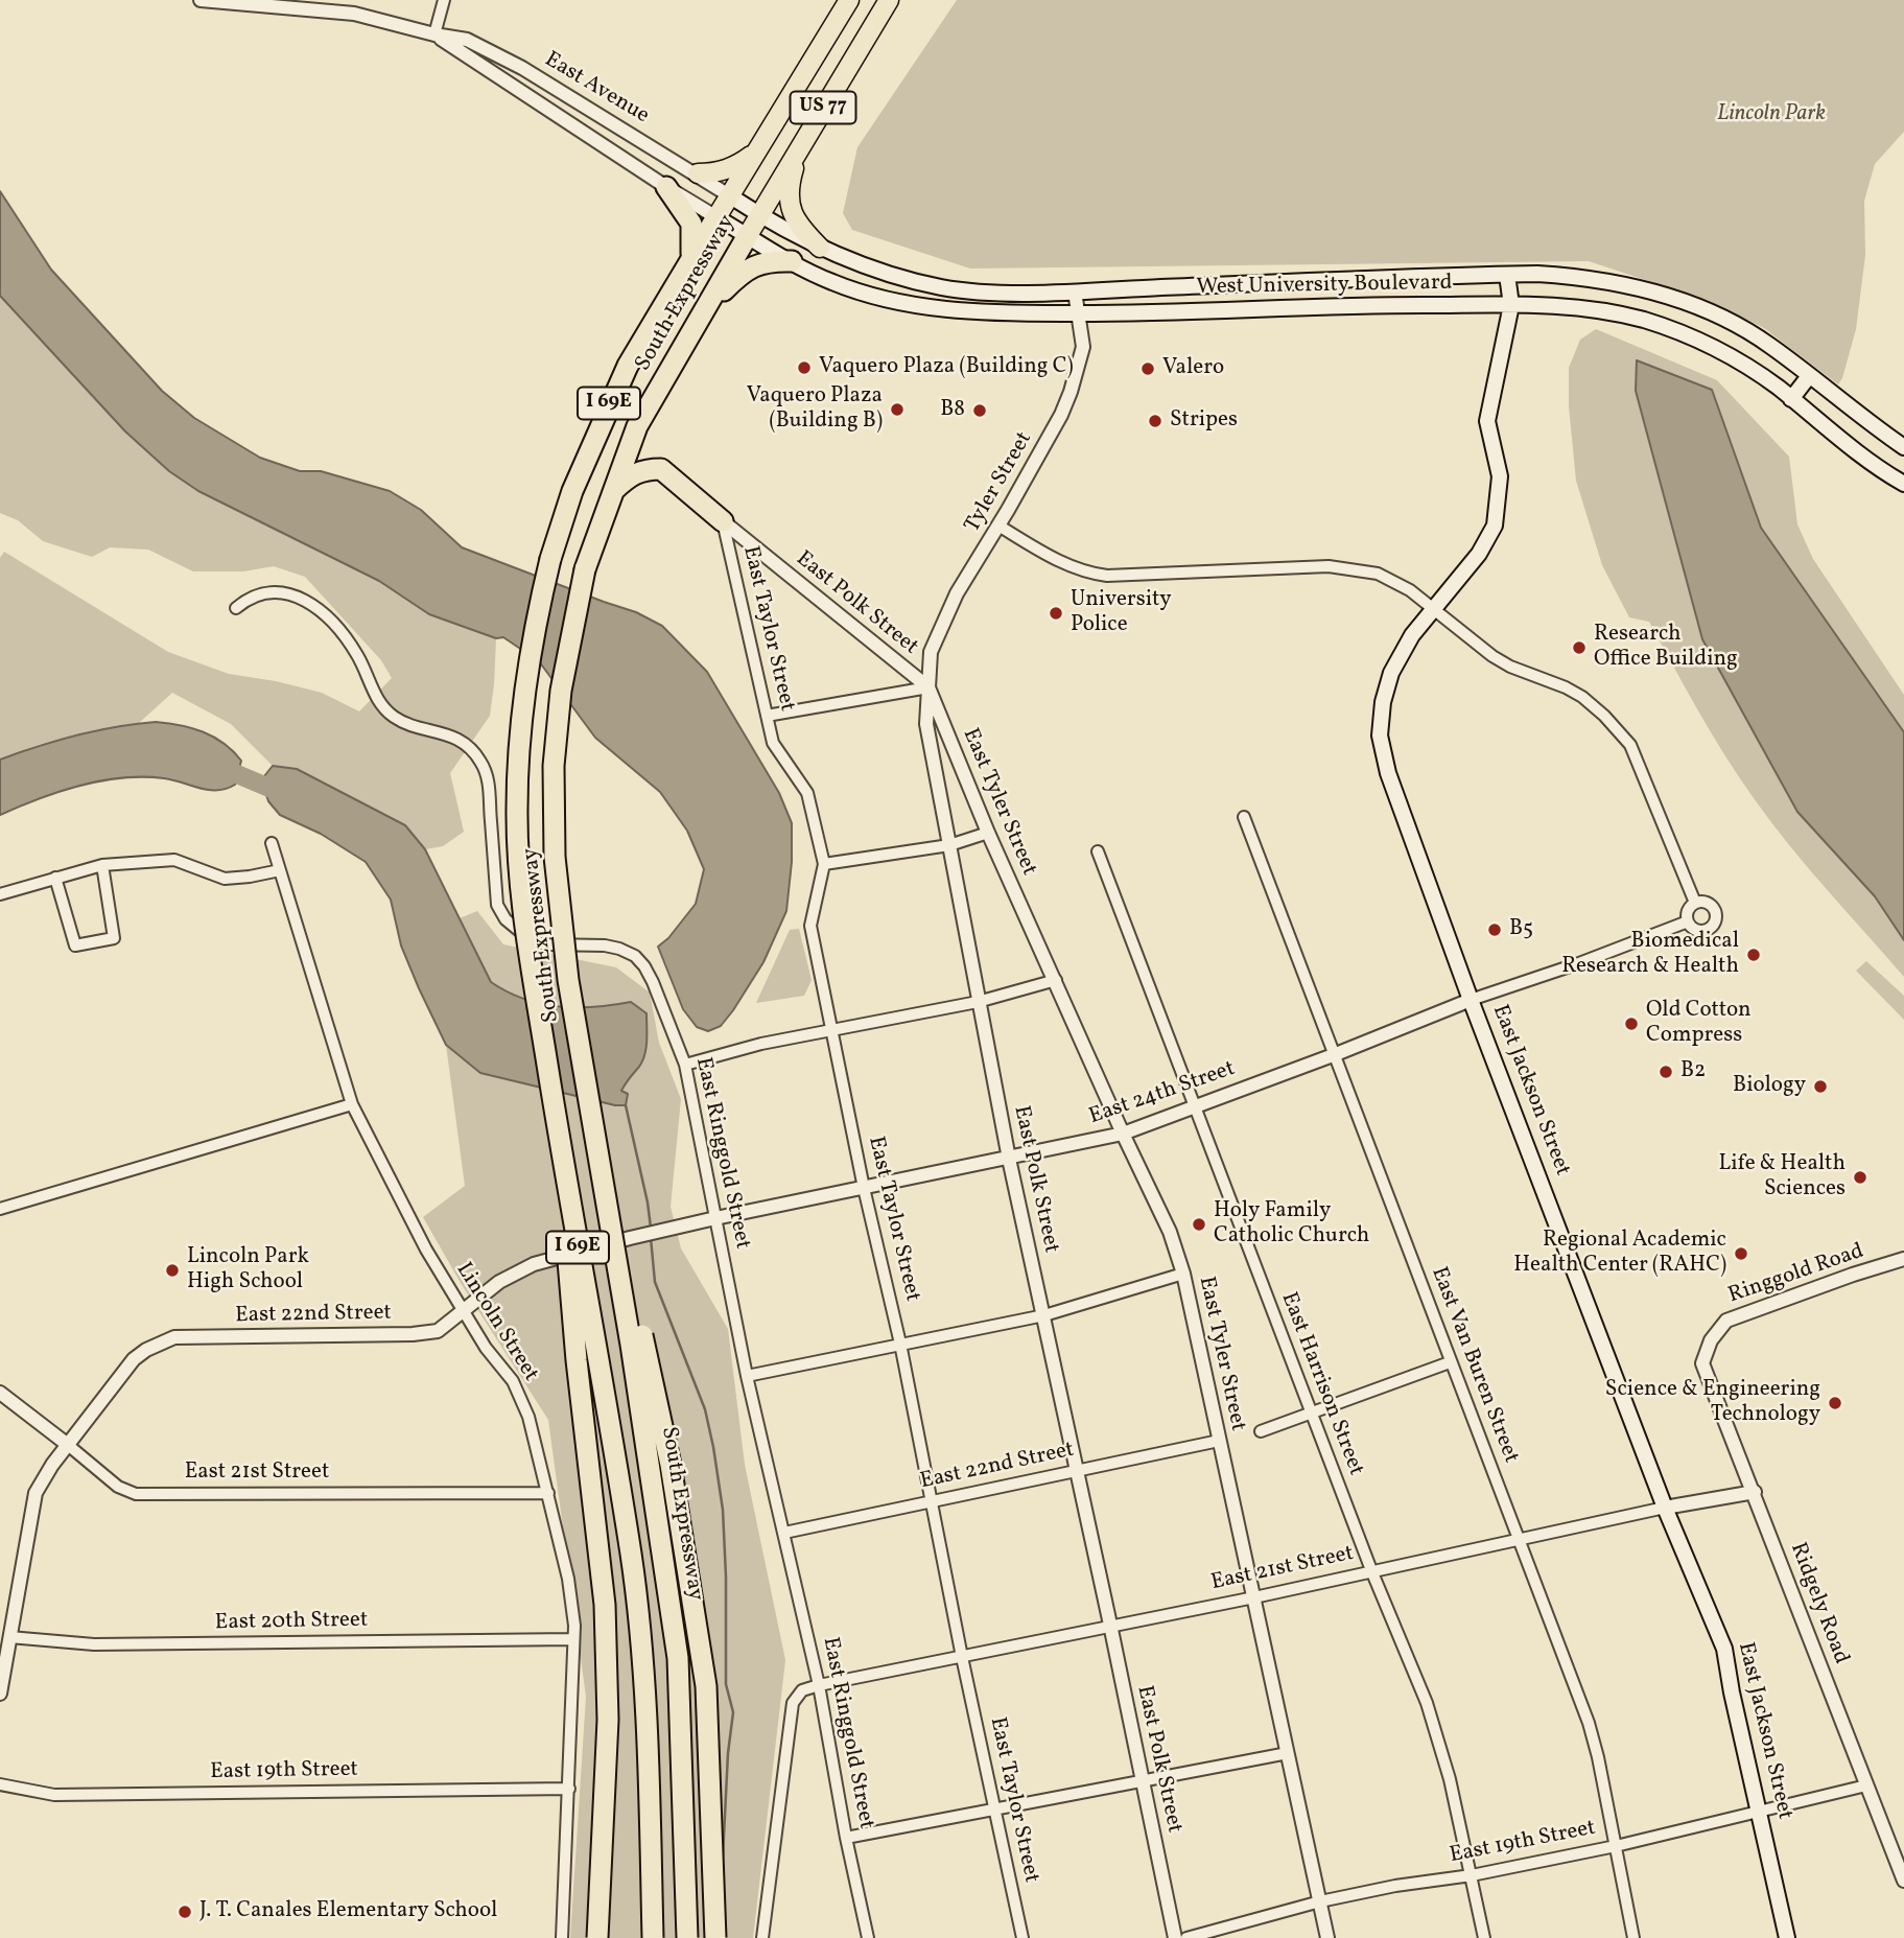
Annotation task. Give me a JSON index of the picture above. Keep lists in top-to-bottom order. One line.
{"streets":{"highway":["US 77","South Expressway","I 69E"],"main road":["West University Boulevard","East Jackson Street"],"street":["East Avenue","Tyler Street","East Polk Street","East Taylor Street","East Tyler Street","East 24th Street","East Ringgold Street","Ringgold Road","East 22nd Street","Lincoln Street","East Van Buren Street","East Harrison Street","East 21st Street","Ridgely Road","East 20th Street","East 19th Street"]},"crossings":[["East Avenue","West University Boulevard"],["East Avenue","South Expressway"],["West University Boulevard","South Expressway"],["West University Boulevard","Tyler Street"],["West University Boulevard","East Jackson Street"],["Tyler Street","East Polk Street"],["Tyler Street","East Tyler Street"],["East Polk Street","East Taylor Street"],["East Polk Street","East Tyler Street"],["East Polk Street","East 24th Street"],["East Polk Street","East 22nd Street"],["East Polk Street","East 21st Street"],["East Taylor Street","East 24th Street"],["East Taylor Street","East 22nd Street"],["East Taylor Street","East 21st Street"],["East Tyler Street","East 24th Street"],["East Tyler Street","East 22nd Street"],["East Tyler Street","East 21st Street"],["East Tyler Street","East 19th Street"],["East Jackson Street","East 24th Street"],["East Jackson Street","East 21st Street"],["East Jackson Street","East 19th Street"],["East 24th Street","East Ringgold Street"],["East 24th Street","East 22nd Street"],["East 24th Street","East Van Buren Street"],["East 24th Street","East Harrison Street"],["East Ringgold Street","East 22nd Street"],["East Ringgold Street","East 21st Street"],["Ringgold Road","Ridgely Road"],["East 22nd Street","Lincoln Street"],["East 22nd Street","East 21st Street"],["Lincoln Street","East 21st Street"],["Lincoln Street","East 20th Street"],["Lincoln Street","East 19th Street"],["East Van Buren Street","East 21st Street"],["East Van Buren Street","East 19th Street"],["East Harrison Street","East 21st Street"],["East Harrison Street","East 19th Street"],["East 21st Street","Ridgely Road"],["Ridgely Road","East 19th Street"]],"parks":["Lincoln Park"],"places":["Vaquero Plaza (Building C)","Valero","Vaquero Plaza (Building B)","B8","Stripes","University Police","Research Office Building","B5","Biomedical Research & Health","Old Cotton Compress","B2","Biology","Life & Health Sciences","Holy Family Catholic Church","Regional Academic Health Center (RAHC)","Lincoln Park High School","Science & Engineering Technology","J. T. Canales Elementary School"]}
